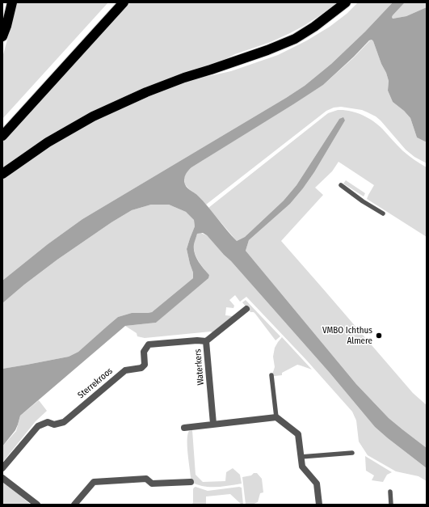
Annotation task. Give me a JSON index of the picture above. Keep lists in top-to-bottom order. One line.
{"streets":{"street":["Waterkers","Sterrekroos"]},"crossings":[["Waterkers","Sterrekroos"]],"places":["VMBO Ichthus Almere"]}
